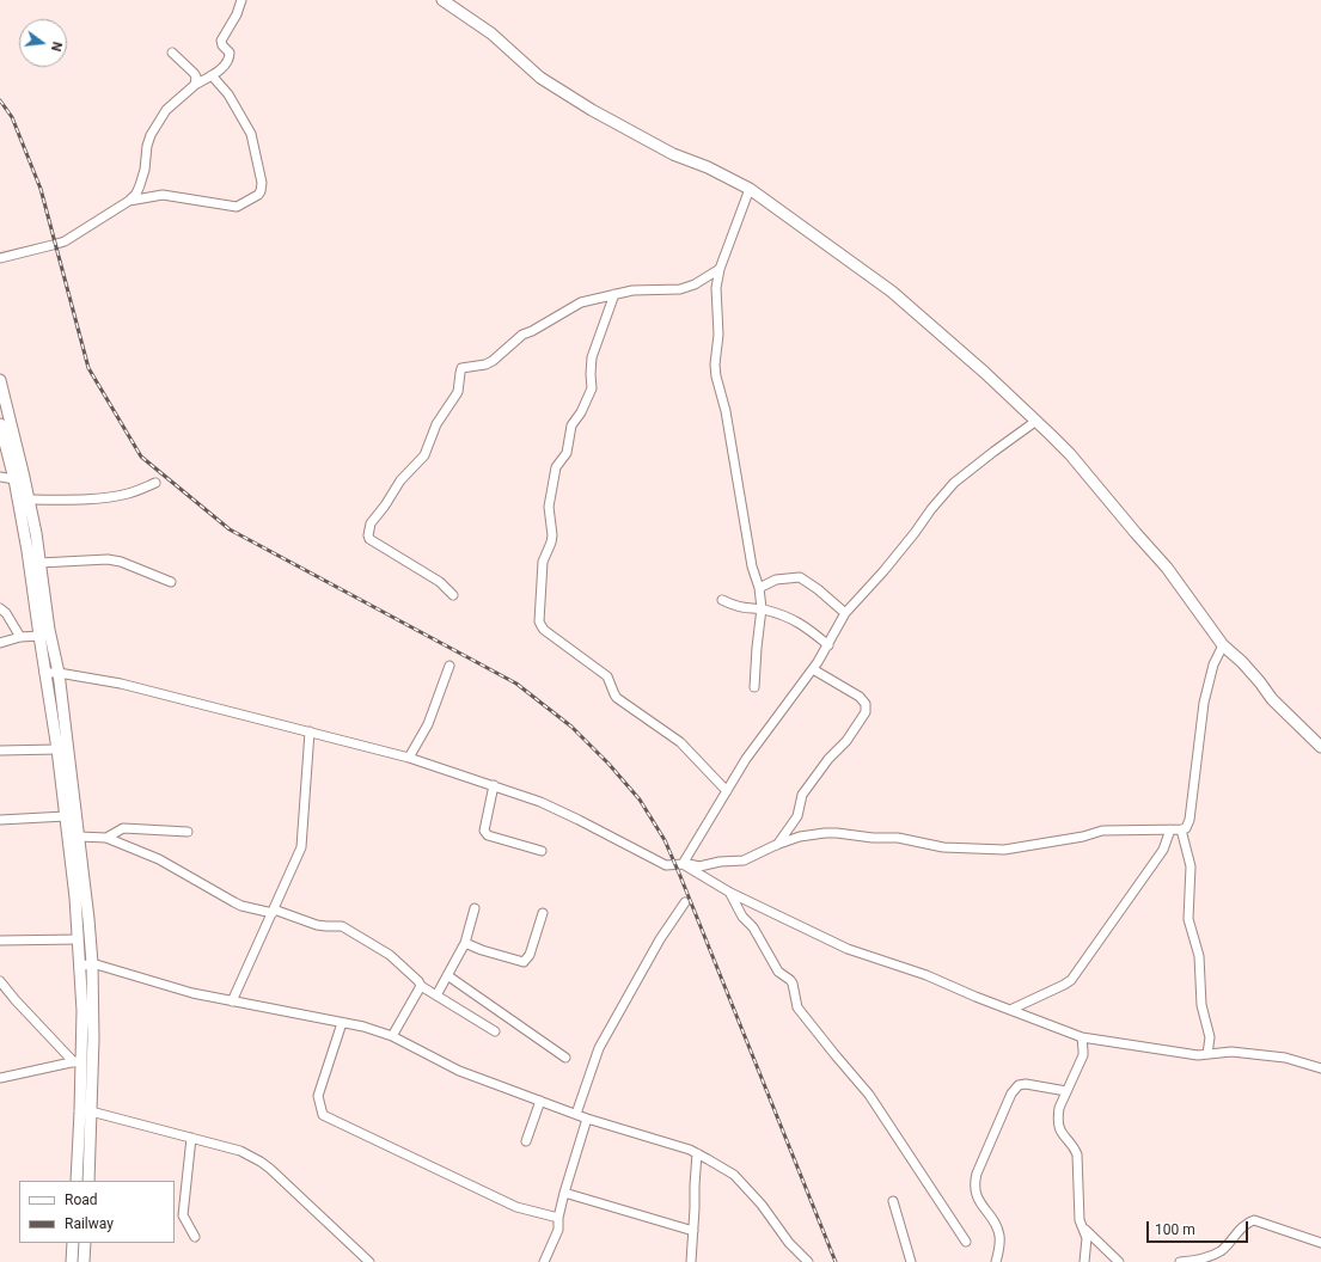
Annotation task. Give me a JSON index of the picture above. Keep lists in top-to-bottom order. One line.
{"legend":["Road","Railway"],"scale_bar":"100 m","north":"right"}
